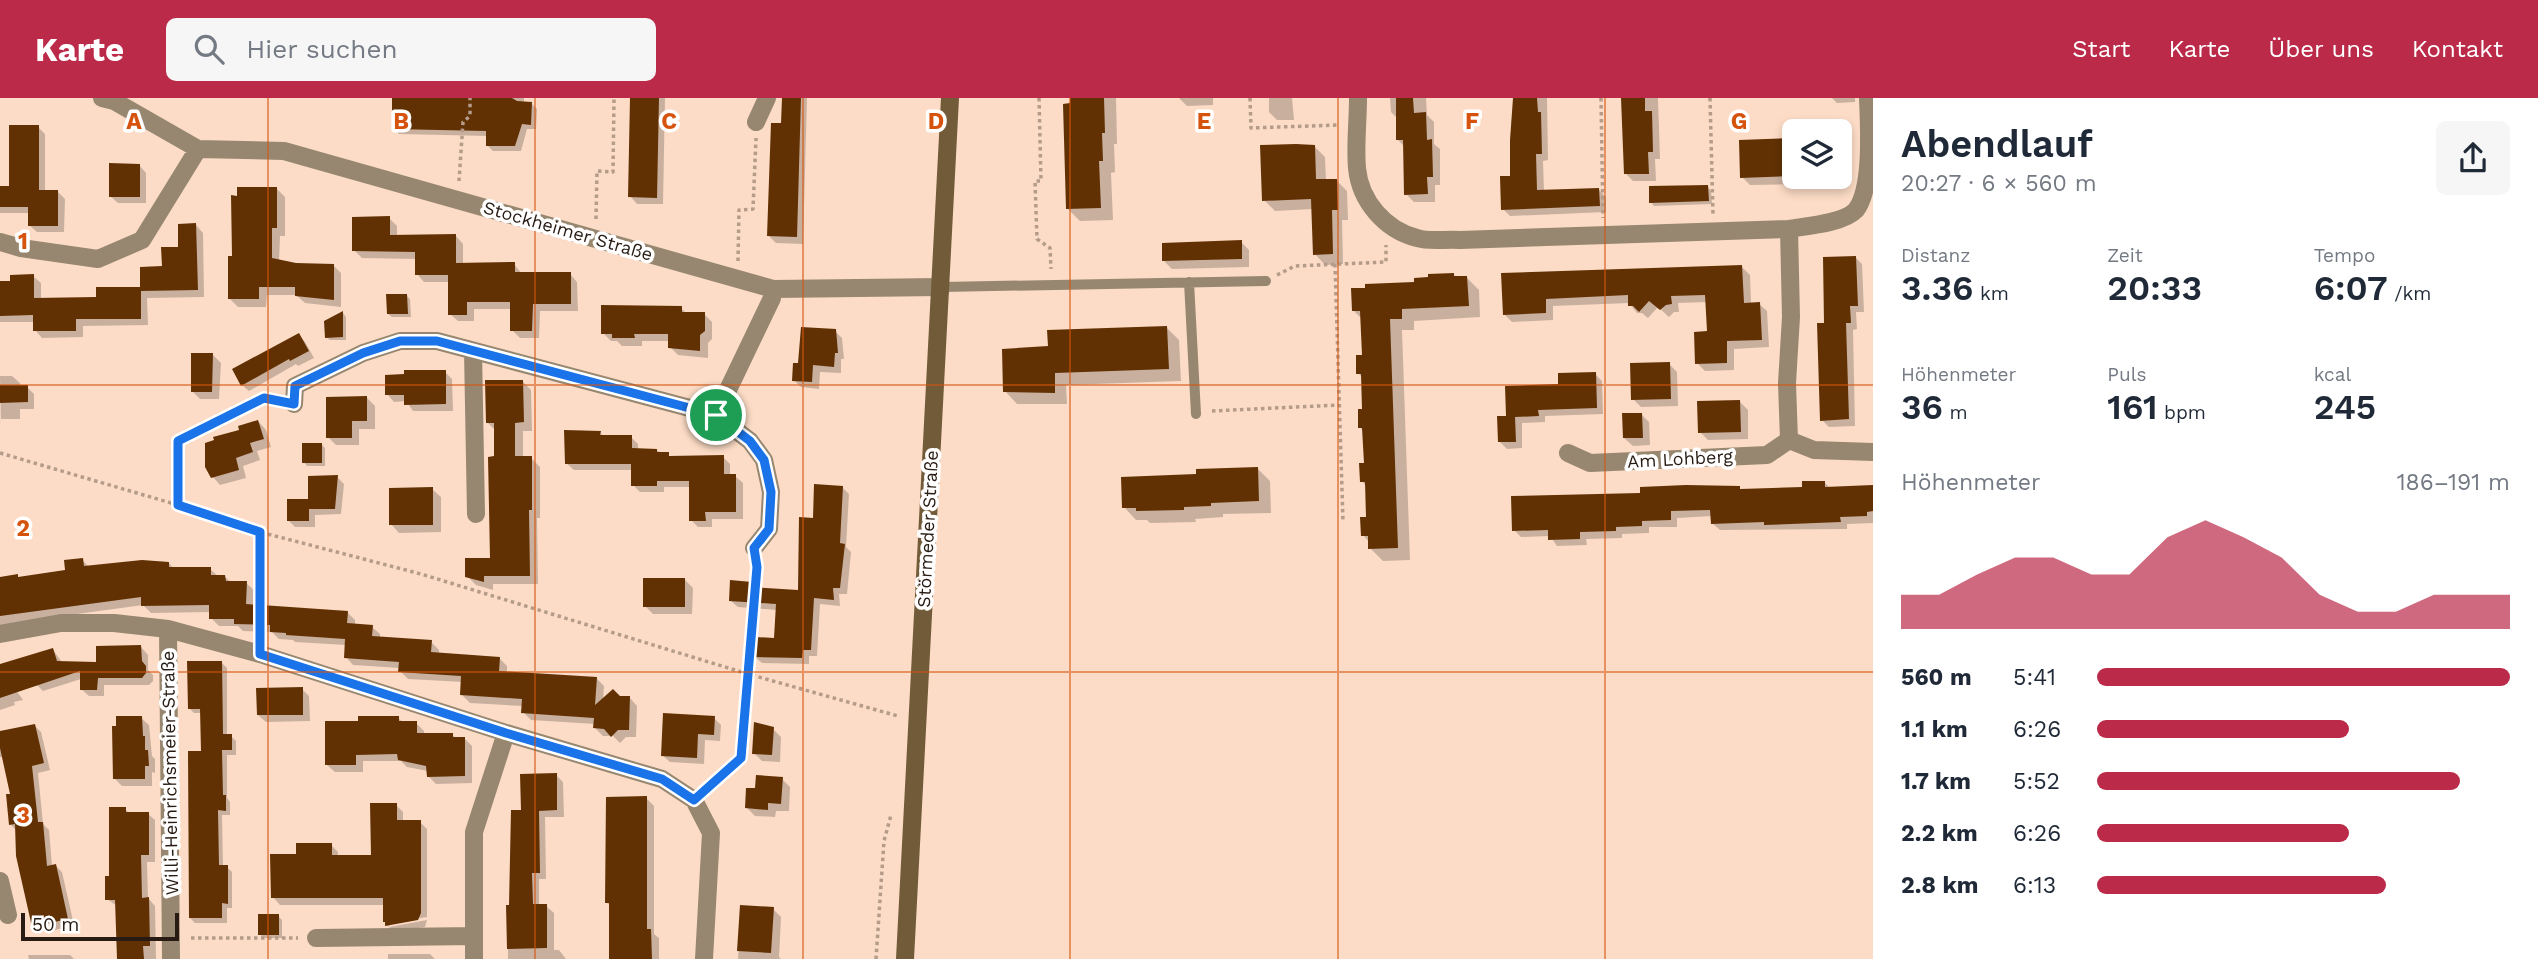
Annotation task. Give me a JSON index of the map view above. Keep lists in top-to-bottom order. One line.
{"streets":{"main road":["Störmeder Straße"],"street":["Stockheimer Straße","Am Lohberg","Willi-Heinrichsmeier-Straße"]},"crossings":[["Stockheimer Straße","Störmeder Straße"]],"scale_bar":"50 m","page":{"header":"Karte","search":"Hier suchen","nav":["Start","Karte","Über uns","Kontakt"],"heading":["Abendlauf","20:27 · 6 × 560 m"],"stats":[["Distanz","3.36 km"],["Zeit","20:33"],["Tempo","6:07 /km"],["Höhenmeter","36 m"],["Puls","161 bpm"],["kcal","245"]],"chart":["Höhenmeter","186–191 m"],"list":[{"name":"560 m","note":"5:41"},{"name":"1.1 km","note":"6:26"},{"name":"1.7 km","note":"5:52"},{"name":"2.2 km","note":"6:26"},{"name":"2.8 km","note":"6:13"}],"scale":"50 m"},"grid":{"columns":["A","B","C","D","E","F","G"],"rows":["1","2","3"]}}
